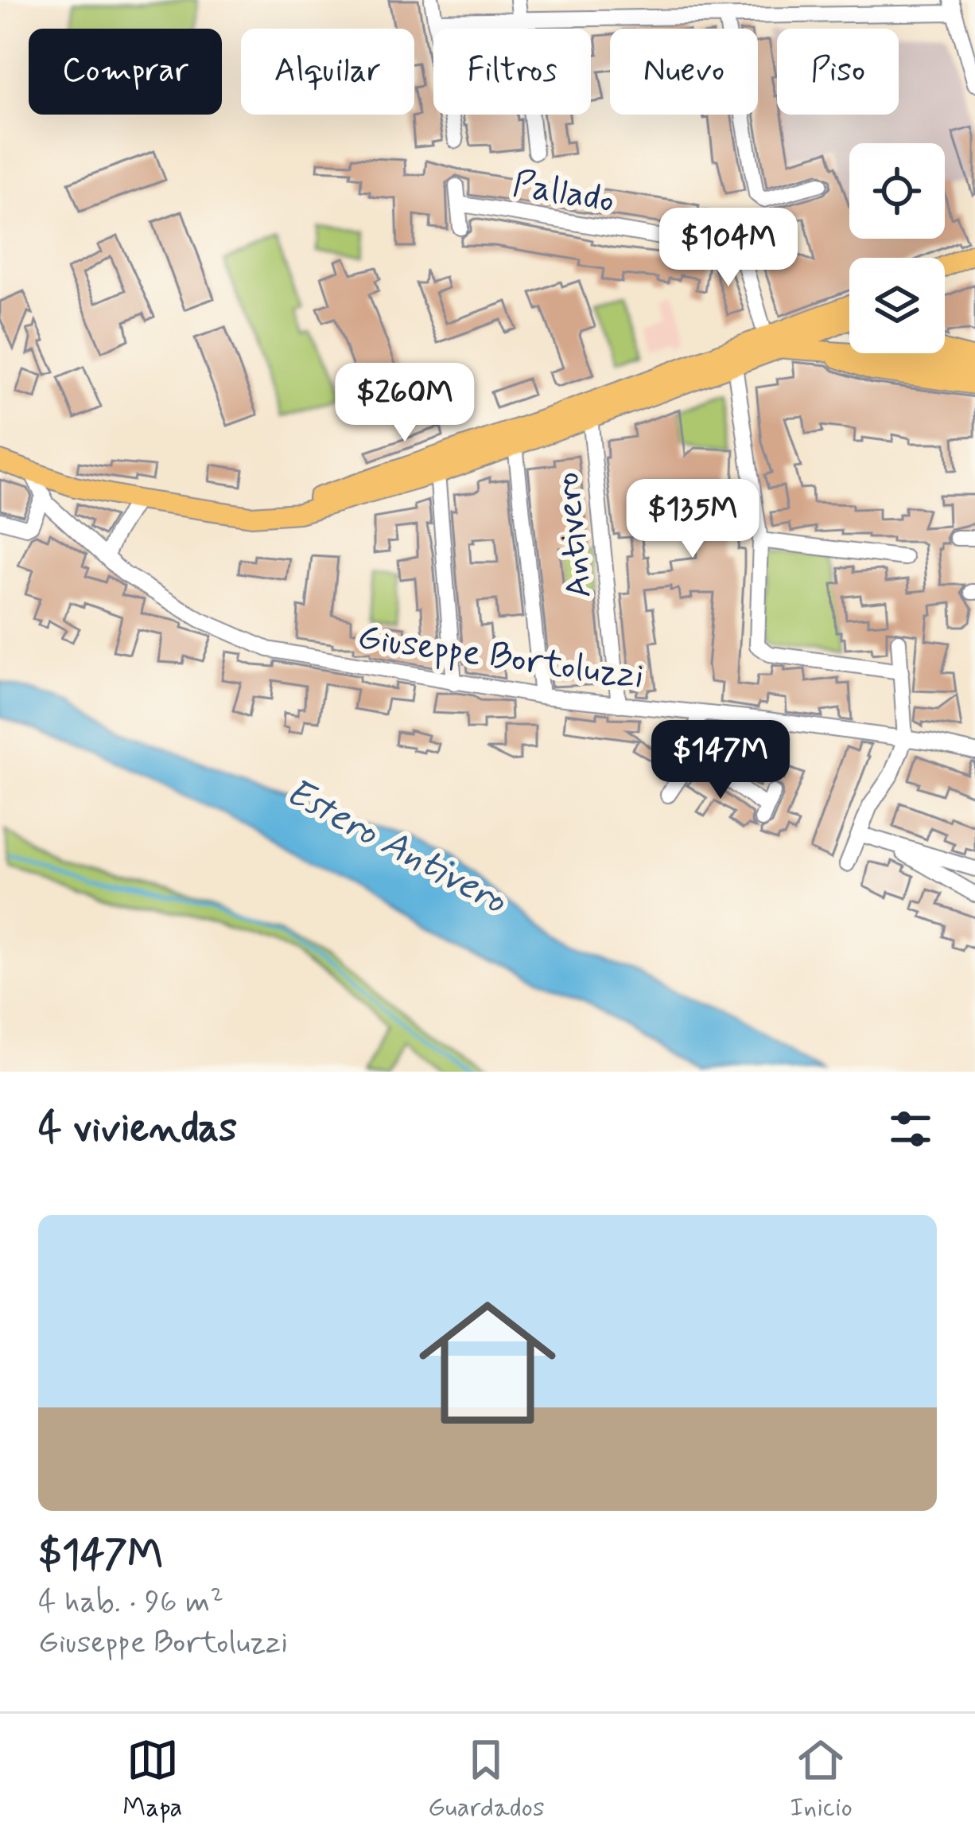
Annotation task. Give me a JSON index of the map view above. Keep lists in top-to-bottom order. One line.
{"streets":{"street":["Pallado","Antivero","Giuseppe Bortoluzzi"]},"crossings":[["Antivero","Giuseppe Bortoluzzi"]],"water":["Estero Antivero"],"page":{"chip":["Comprar","Alquilar","Filtros","Nuevo","Piso"],"price":["$104M","$260M","$135M","$147M"],"heading":"4 viviendas","list":[{"name":"$147M","note":"4 hab. · 96 m² · Giuseppe Bortoluzzi"}],"tabs":["Mapa","Guardados","Inicio"]}}
